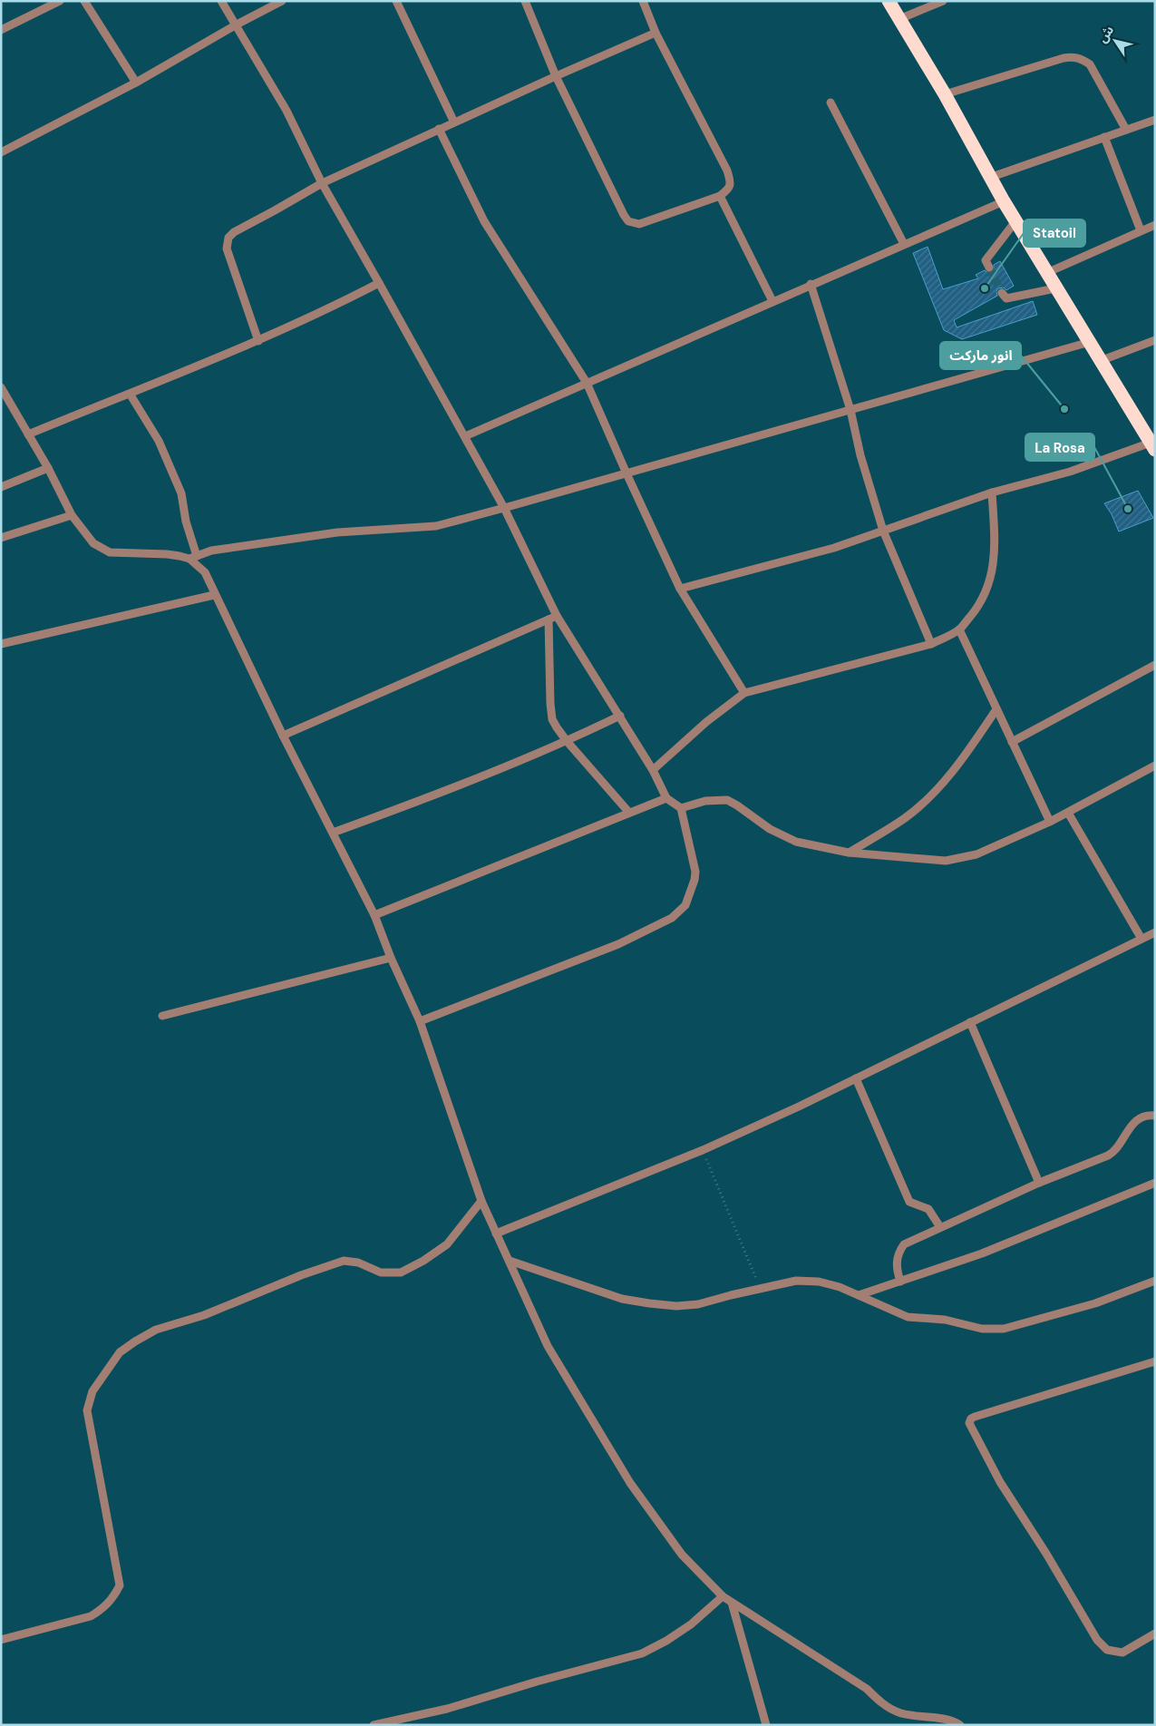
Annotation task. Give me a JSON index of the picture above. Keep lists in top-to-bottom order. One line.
{"places":["Statoil","انور ماركت","La Rosa"],"north":"top left"}
